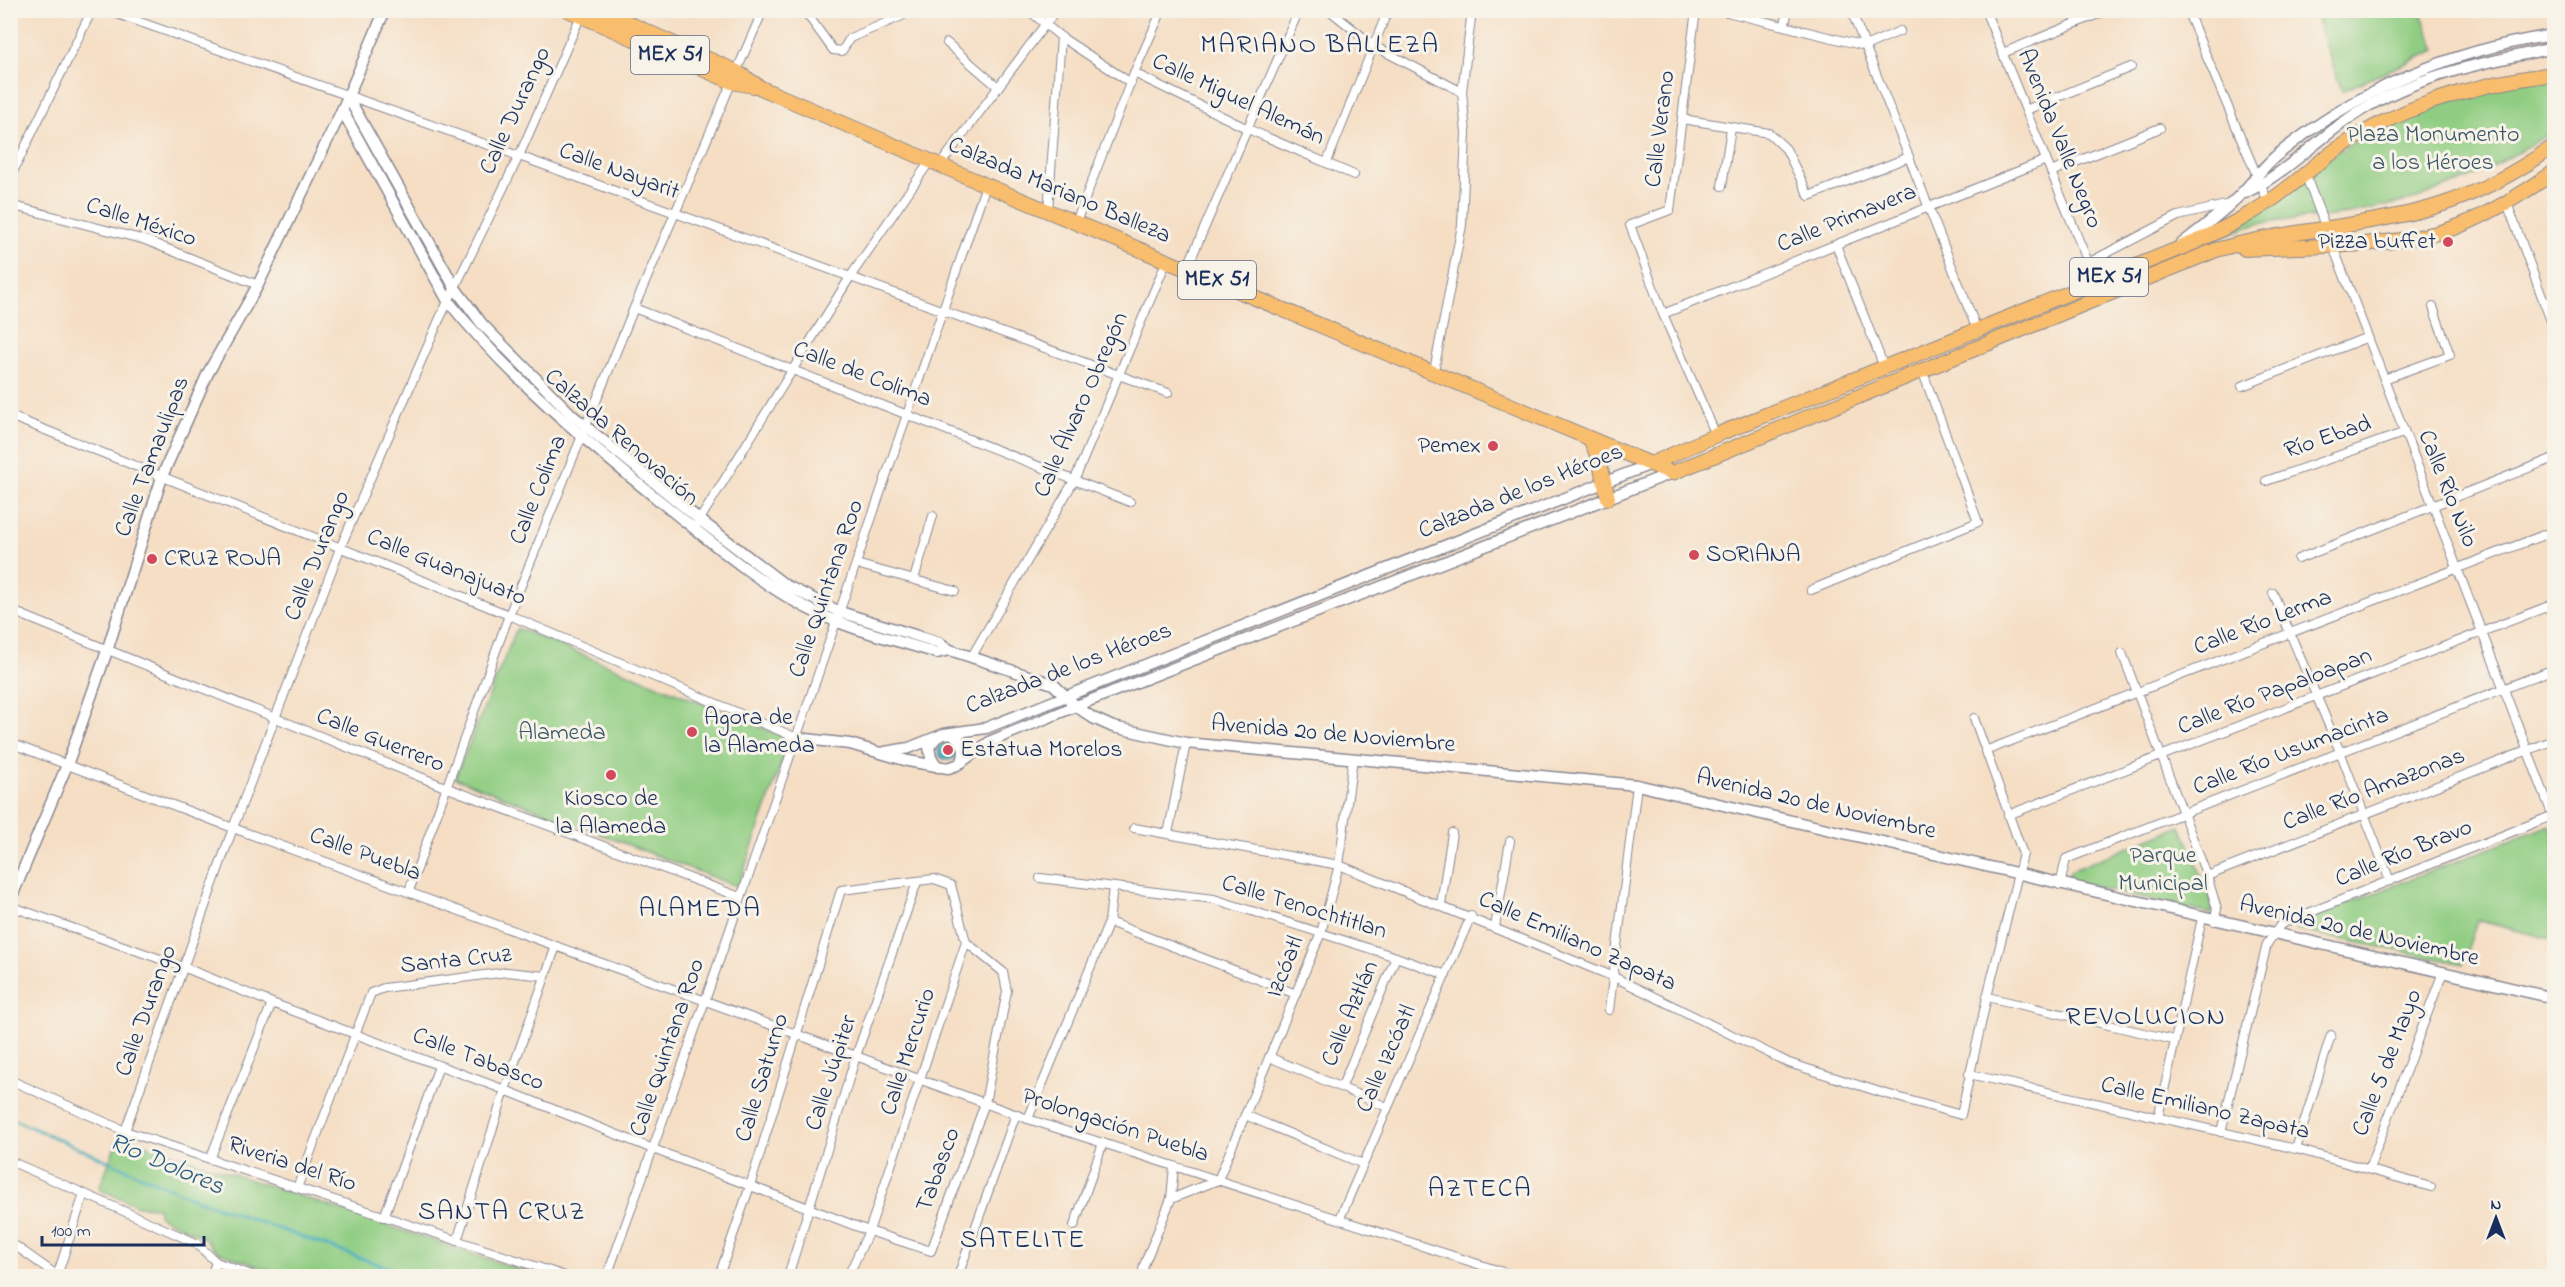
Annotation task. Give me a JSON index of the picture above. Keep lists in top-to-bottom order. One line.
{"streets":{"main road":["MEX 51","Calzada Mariano Balleza","Calzada de los Héroes"],"street":["Calle Miguel Alemán","Calle Durango","Calle Verano","Avenida Valle Negro","Calle Nayarit","Calle Primavera","Calle México","Calle de Colima","Calle Álvaro Obregón","Calzada Renovación","Río Ebad","Calle Tamaulipas","Calle Río Nilo","Calle Colima","Calle Guanajuato","Calle Quintana Roo","Calle Río Lerma","Calle Río Papaloapan","Avenida 20 de Noviembre","Calle Guerrero","Calle Río Usumacinta","Calle Río Amazonas","Calle Río Bravo","Calle Puebla","Calle Tenochtitlan","Calle Emiliano Zapata","Santa Cruz","Izcóatl","Calle Aztlán","Calle Mercurio","Calle Izcóatl","Calle Tabasco","Calle 5 de Mayo","Calle Júpiter","Calle Saturno","Prolongación Puebla","Riveria del Río","Tabasco"]},"crossings":[["Calle Durango","Calle Nayarit"],["Calle Durango","Calzada Mariano Balleza"],["Calle Durango","Calzada Renovación"],["Calle Durango","Calle Guanajuato"],["Calle Durango","Calle Guerrero"],["Calle Durango","Calle Puebla"],["Calle Durango","Calle Tabasco"],["Calle Durango","Riveria del Río"],["Calle Verano","Calle Primavera"],["Avenida Valle Negro","Calle Primavera"],["Avenida Valle Negro","Calzada de los Héroes"],["Calle Nayarit","Calle Álvaro Obregón"],["Calle Nayarit","Calzada Renovación"],["Calle Nayarit","Calle Tamaulipas"],["Calle Nayarit","Calle Colima"],["Calle Nayarit","Calle Quintana Roo"],["Calzada Mariano Balleza","Calle Álvaro Obregón"],["Calzada Mariano Balleza","Calle Colima"],["Calzada Mariano Balleza","Calzada de los Héroes"],["Calzada Mariano Balleza","Calle Quintana Roo"],["Calle México","Calle Tamaulipas"],["Calle de Colima","Calle Álvaro Obregón"],["Calle de Colima","Calle Colima"],["Calle de Colima","Calle Quintana Roo"],["Calle Álvaro Obregón","Calzada Renovación"],["Calzada Renovación","Calle Tamaulipas"],["Calzada Renovación","Calle Colima"],["Calzada Renovación","Calzada de los Héroes"],["Calzada Renovación","Calle Quintana Roo"],["Calzada Renovación","Avenida 20 de Noviembre"],["Río Ebad","Calle Río Nilo"],["Calle Tamaulipas","Calle Guanajuato"],["Calle Tamaulipas","Calle Guerrero"],["Calle Tamaulipas","Calle Puebla"],["Calle Río Nilo","Calzada de los Héroes"],["Calle Río Nilo","Calle Río Lerma"],["Calle Río Nilo","Calle Río Papaloapan"],["Calle Río Nilo","Calle Río Usumacinta"],["Calle Río Nilo","Calle Río Amazonas"],["Calle Río Nilo","Calle Río Bravo"],["Calle Colima","Calle Guanajuato"],["Calle Colima","Calle Guerrero"],["Calle Colima","Calle Puebla"],["Calzada de los Héroes","Avenida 20 de Noviembre"],["Calle Guanajuato","Calle Quintana Roo"],["Calle Quintana Roo","Calle Guerrero"],["Calle Quintana Roo","Calle Puebla"],["Calle Quintana Roo","Calle Tabasco"],["Calle Quintana Roo","Prolongación Puebla"],["Avenida 20 de Noviembre","Calle Río Usumacinta"],["Avenida 20 de Noviembre","Calle Río Bravo"],["Avenida 20 de Noviembre","Izcóatl"],["Avenida 20 de Noviembre","Calle 5 de Mayo"],["Calle Puebla","Prolongación Puebla"],["Calle Tenochtitlan","Izcóatl"],["Calle Tenochtitlan","Calle Aztlán"],["Calle Tenochtitlan","Calle Izcóatl"],["Calle Emiliano Zapata","Izcóatl"],["Calle Emiliano Zapata","Calle Izcóatl"],["Calle Emiliano Zapata","Calle 5 de Mayo"],["Santa Cruz","Calle Tabasco"],["Izcóatl","Prolongación Puebla"],["Calle Mercurio","Calle Tabasco"],["Calle Mercurio","Prolongación Puebla"],["Calle Mercurio","Tabasco"],["Calle Izcóatl","Prolongación Puebla"],["Calle Tabasco","Calle Júpiter"],["Calle Tabasco","Calle Saturno"],["Calle Tabasco","Tabasco"],["Calle Júpiter","Calle Saturno"],["Calle Júpiter","Prolongación Puebla"],["Calle Saturno","Prolongación Puebla"],["Prolongación Puebla","Tabasco"]],"districts":["MARIANO BALLEZA","ALAMEDA","REVOLUCION","AZTECA","SANTA CRUZ","SATELITE"],"water":["Río Dolores"],"parks":["Plaza Monumento a los Héroes","Alameda","Parque Municipal"],"places":["Pizza buffet","Pemex","SORIANA","CRUZ ROJA","Agora de la Alameda","Estatua Morelos","Kiosco de la Alameda"],"scale_bar":"100 m","north":"top"}
